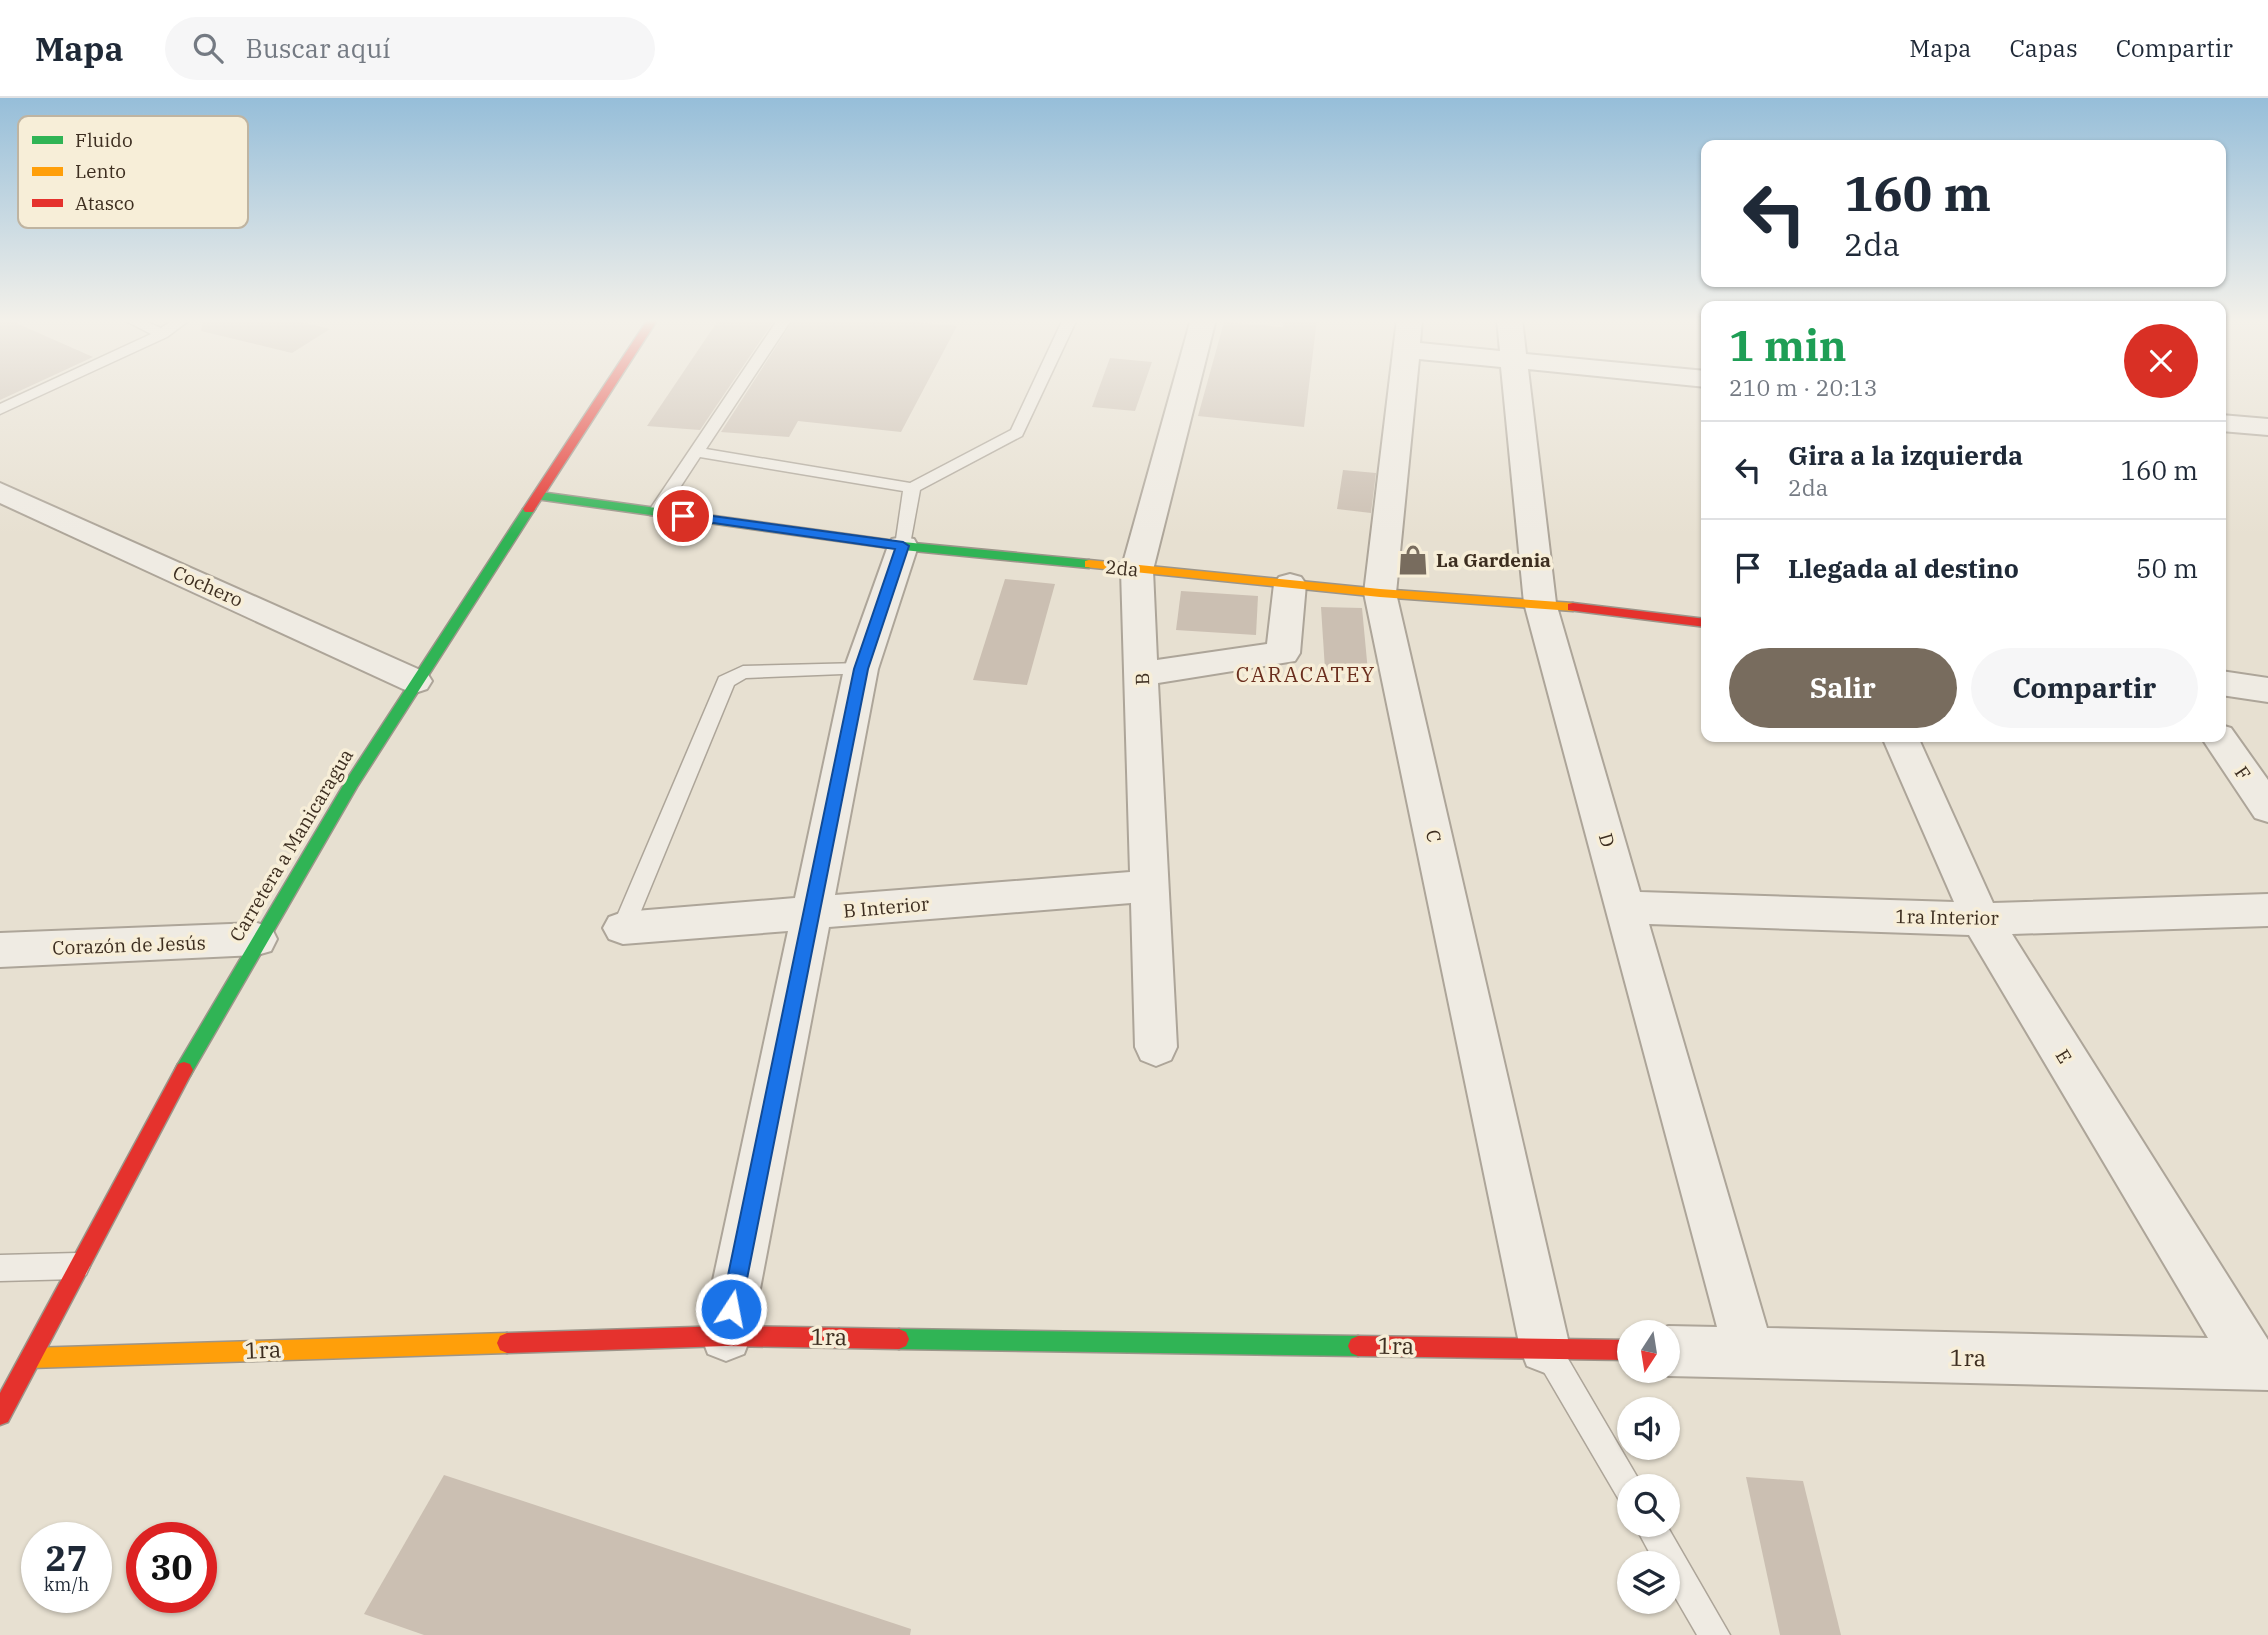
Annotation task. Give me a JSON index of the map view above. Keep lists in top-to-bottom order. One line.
{"streets":{"street":["2da","Cochero","B","F","C","D","Carretera a Manicaragua","B Interior","1ra Interior","Corazón de Jesús","E","1ra"]},"crossings":[["2da","B"],["2da","C"],["2da","D"],["2da","Carretera a Manicaragua"],["Cochero","Carretera a Manicaragua"],["B","B Interior"],["C","1ra"],["D","1ra Interior"],["D","1ra"],["Carretera a Manicaragua","Corazón de Jesús"],["Carretera a Manicaragua","1ra"],["1ra Interior","E"],["E","1ra"]],"districts":["CARACATEY"],"places":{"shop":["La Gardenia"]},"legend":["Fluido","Lento","Atasco"],"north":"bottom","page":{"header":"Mapa","search":"Buscar aquí","nav":["Mapa","Capas","Compartir"],"turn":["160 m","2da"],"heading":["1 min","210 m · 20:13"],"list":[{"name":"Gira a la izquierda","note":"2da","value":"160 m"},{"name":"Llegada al destino","value":"50 m"}],"buttons":["Salir","Compartir"],"speed":"27 km/h","limit":"30"}}
